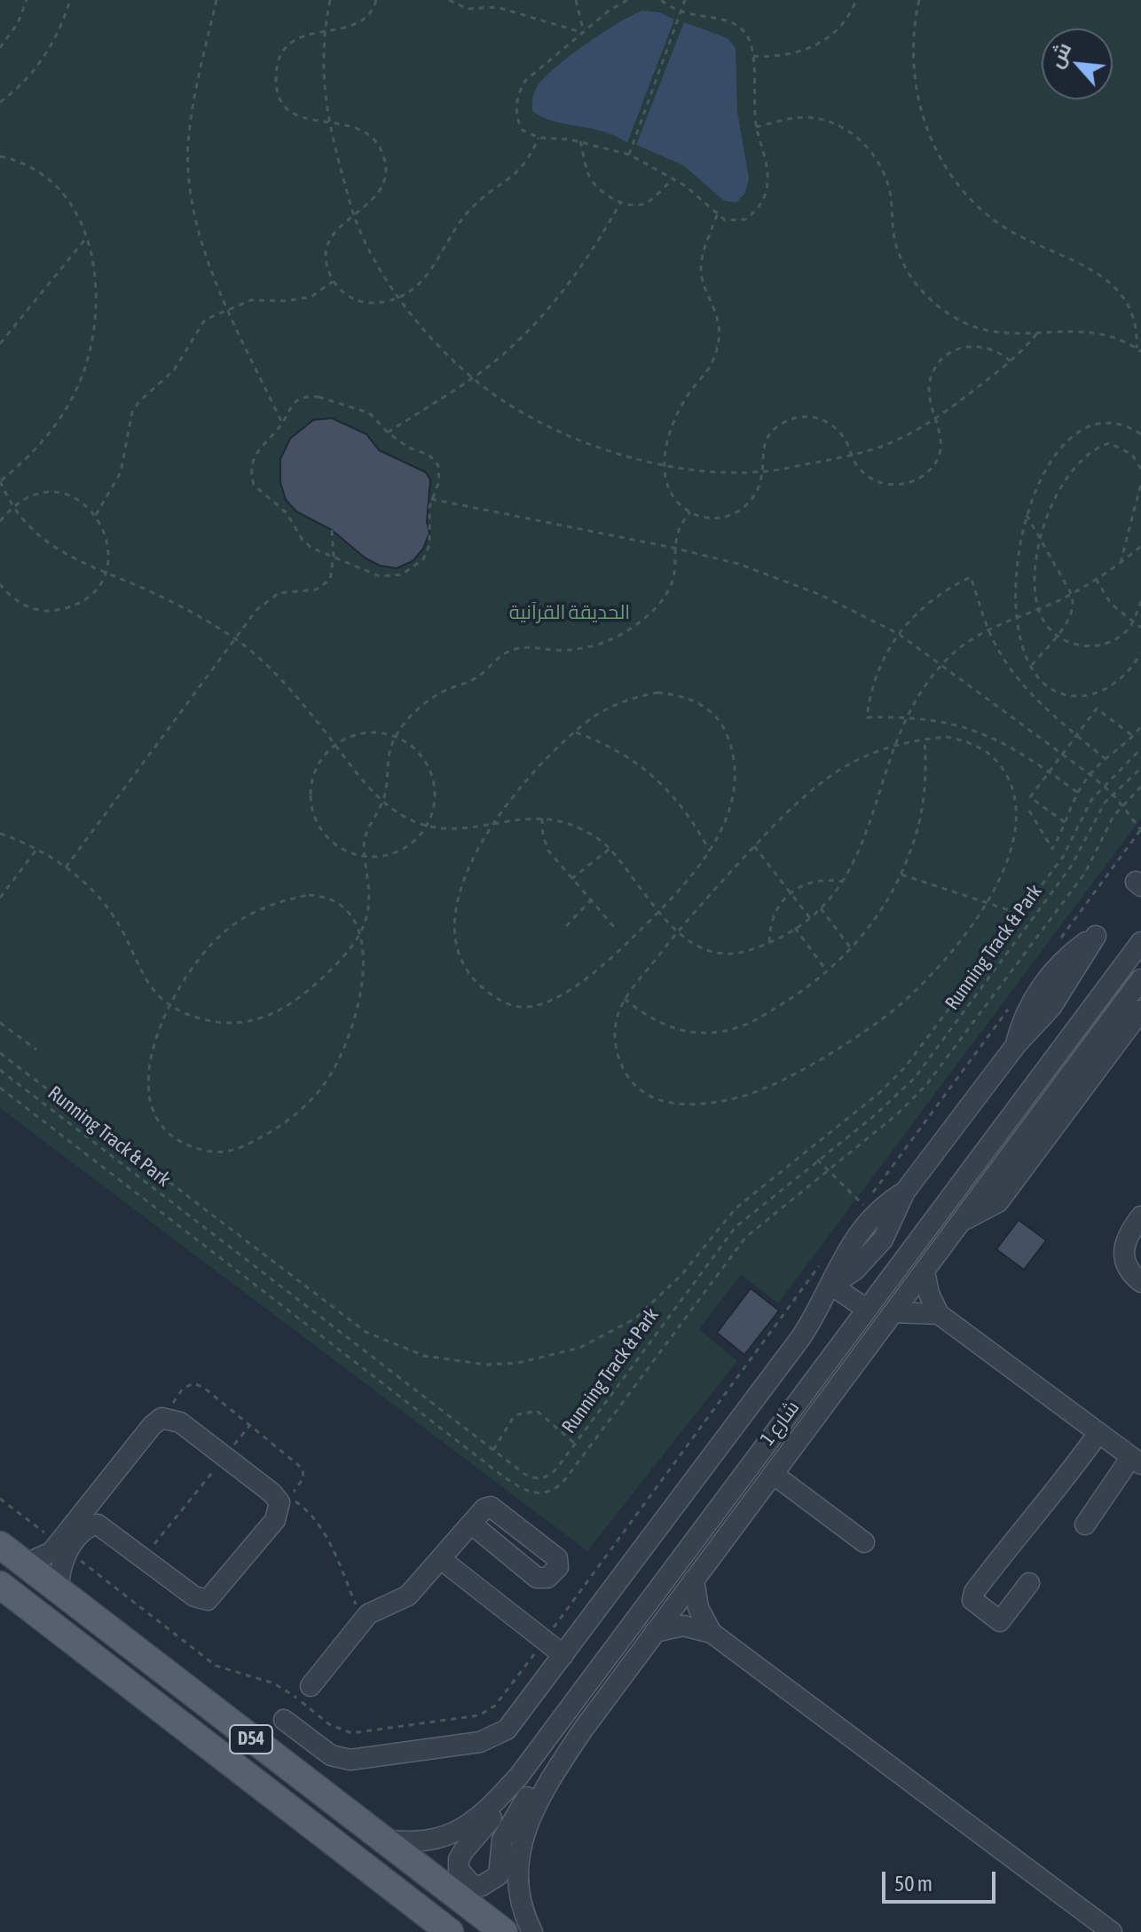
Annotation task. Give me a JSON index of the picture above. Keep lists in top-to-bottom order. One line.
{"streets":{"main road":["D54"],"street":["شارع 1"],"path":["Running Track & Park"]},"crossings":[["شارع 1","D54"]],"parks":["الحديقة القرآنية"],"scale_bar":"50 m","north":"top left"}
